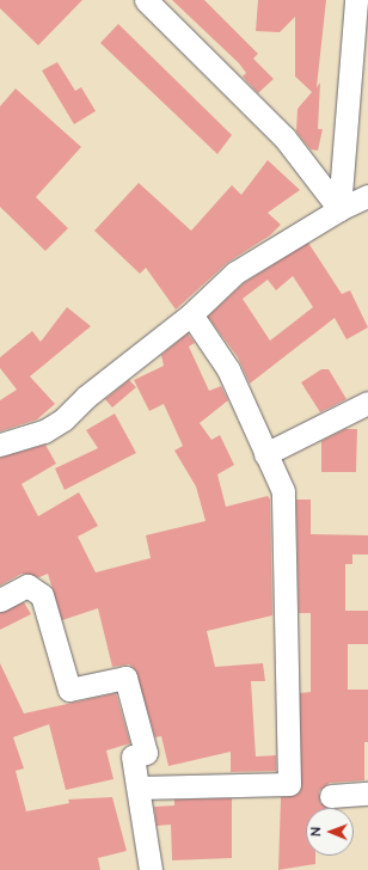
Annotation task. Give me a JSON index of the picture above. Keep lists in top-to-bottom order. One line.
{"north":"left"}
